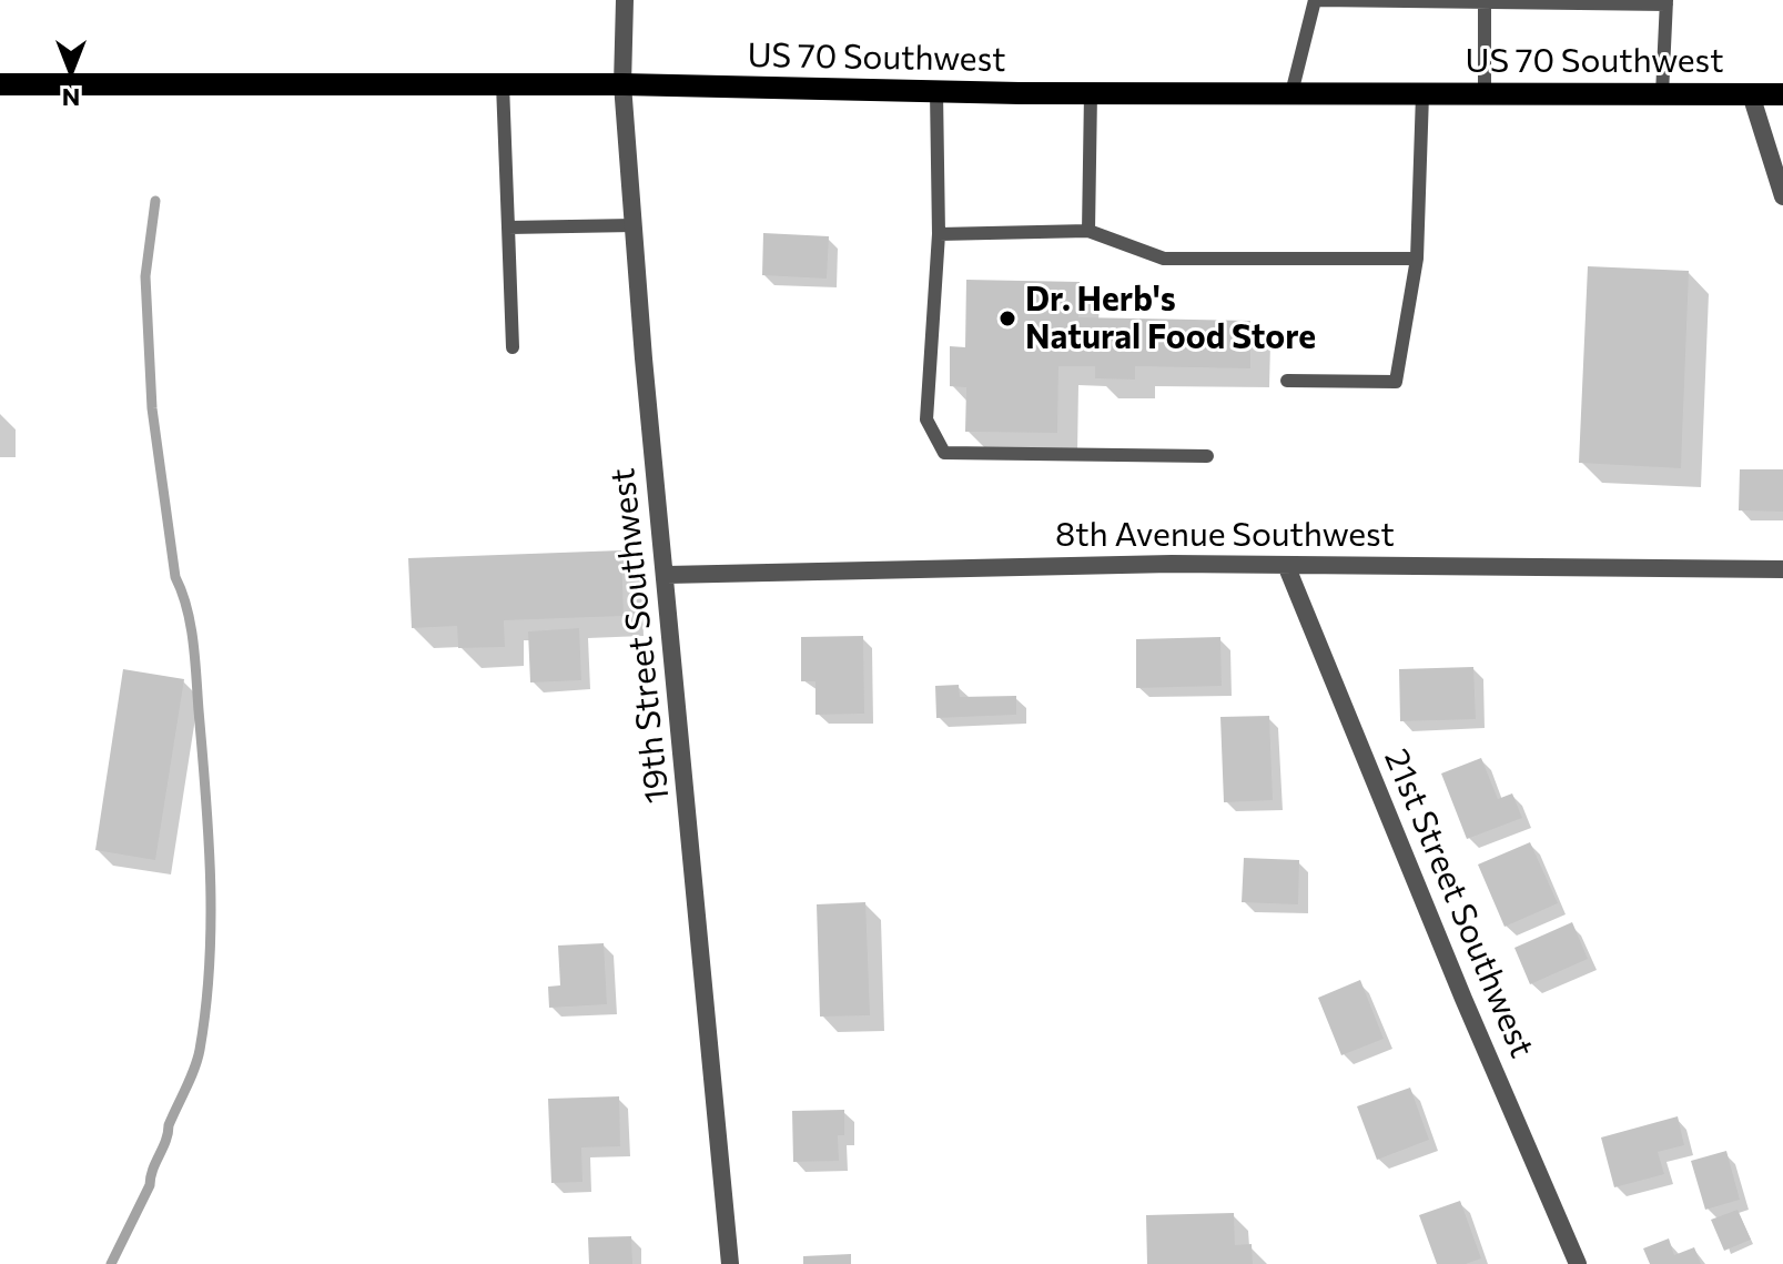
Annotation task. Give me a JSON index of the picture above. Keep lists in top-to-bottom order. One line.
{"streets":{"main road":["US 70 Southwest"],"street":["8th Avenue Southwest","19th Street Southwest","21st Street Southwest"]},"crossings":[["US 70 Southwest","19th Street Southwest"],["8th Avenue Southwest","19th Street Southwest"],["8th Avenue Southwest","21st Street Southwest"]],"places":["Dr. Herb's Natural Food Store"],"north":"bottom"}
